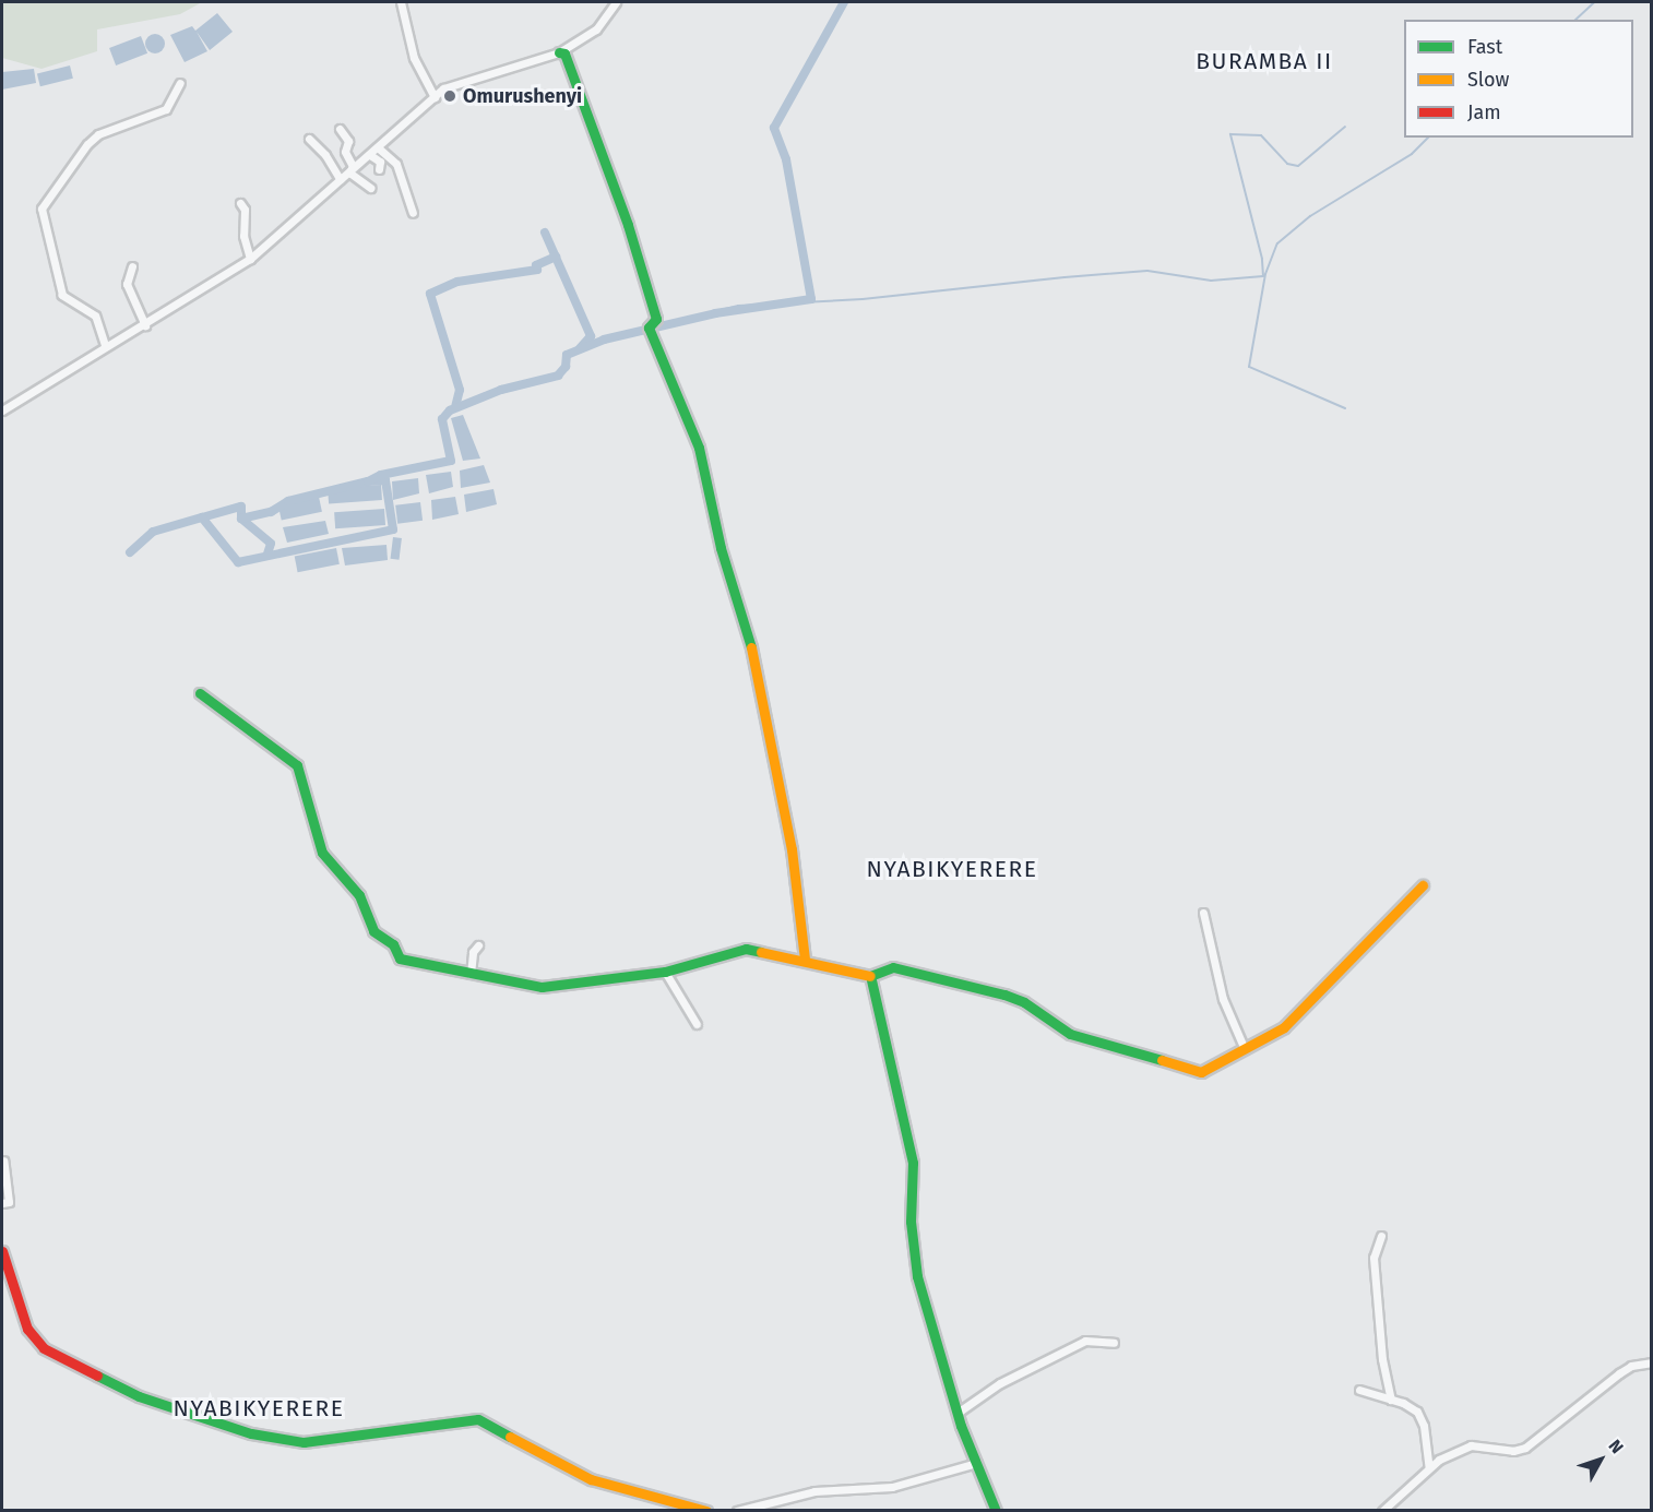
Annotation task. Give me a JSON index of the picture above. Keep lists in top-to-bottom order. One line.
{"districts":["BURAMBA II","NYABIKYERERE","NYABIKYERERE"],"places":["Omurushenyi"],"legend":["Fast","Slow","Jam"],"north":"top right"}
